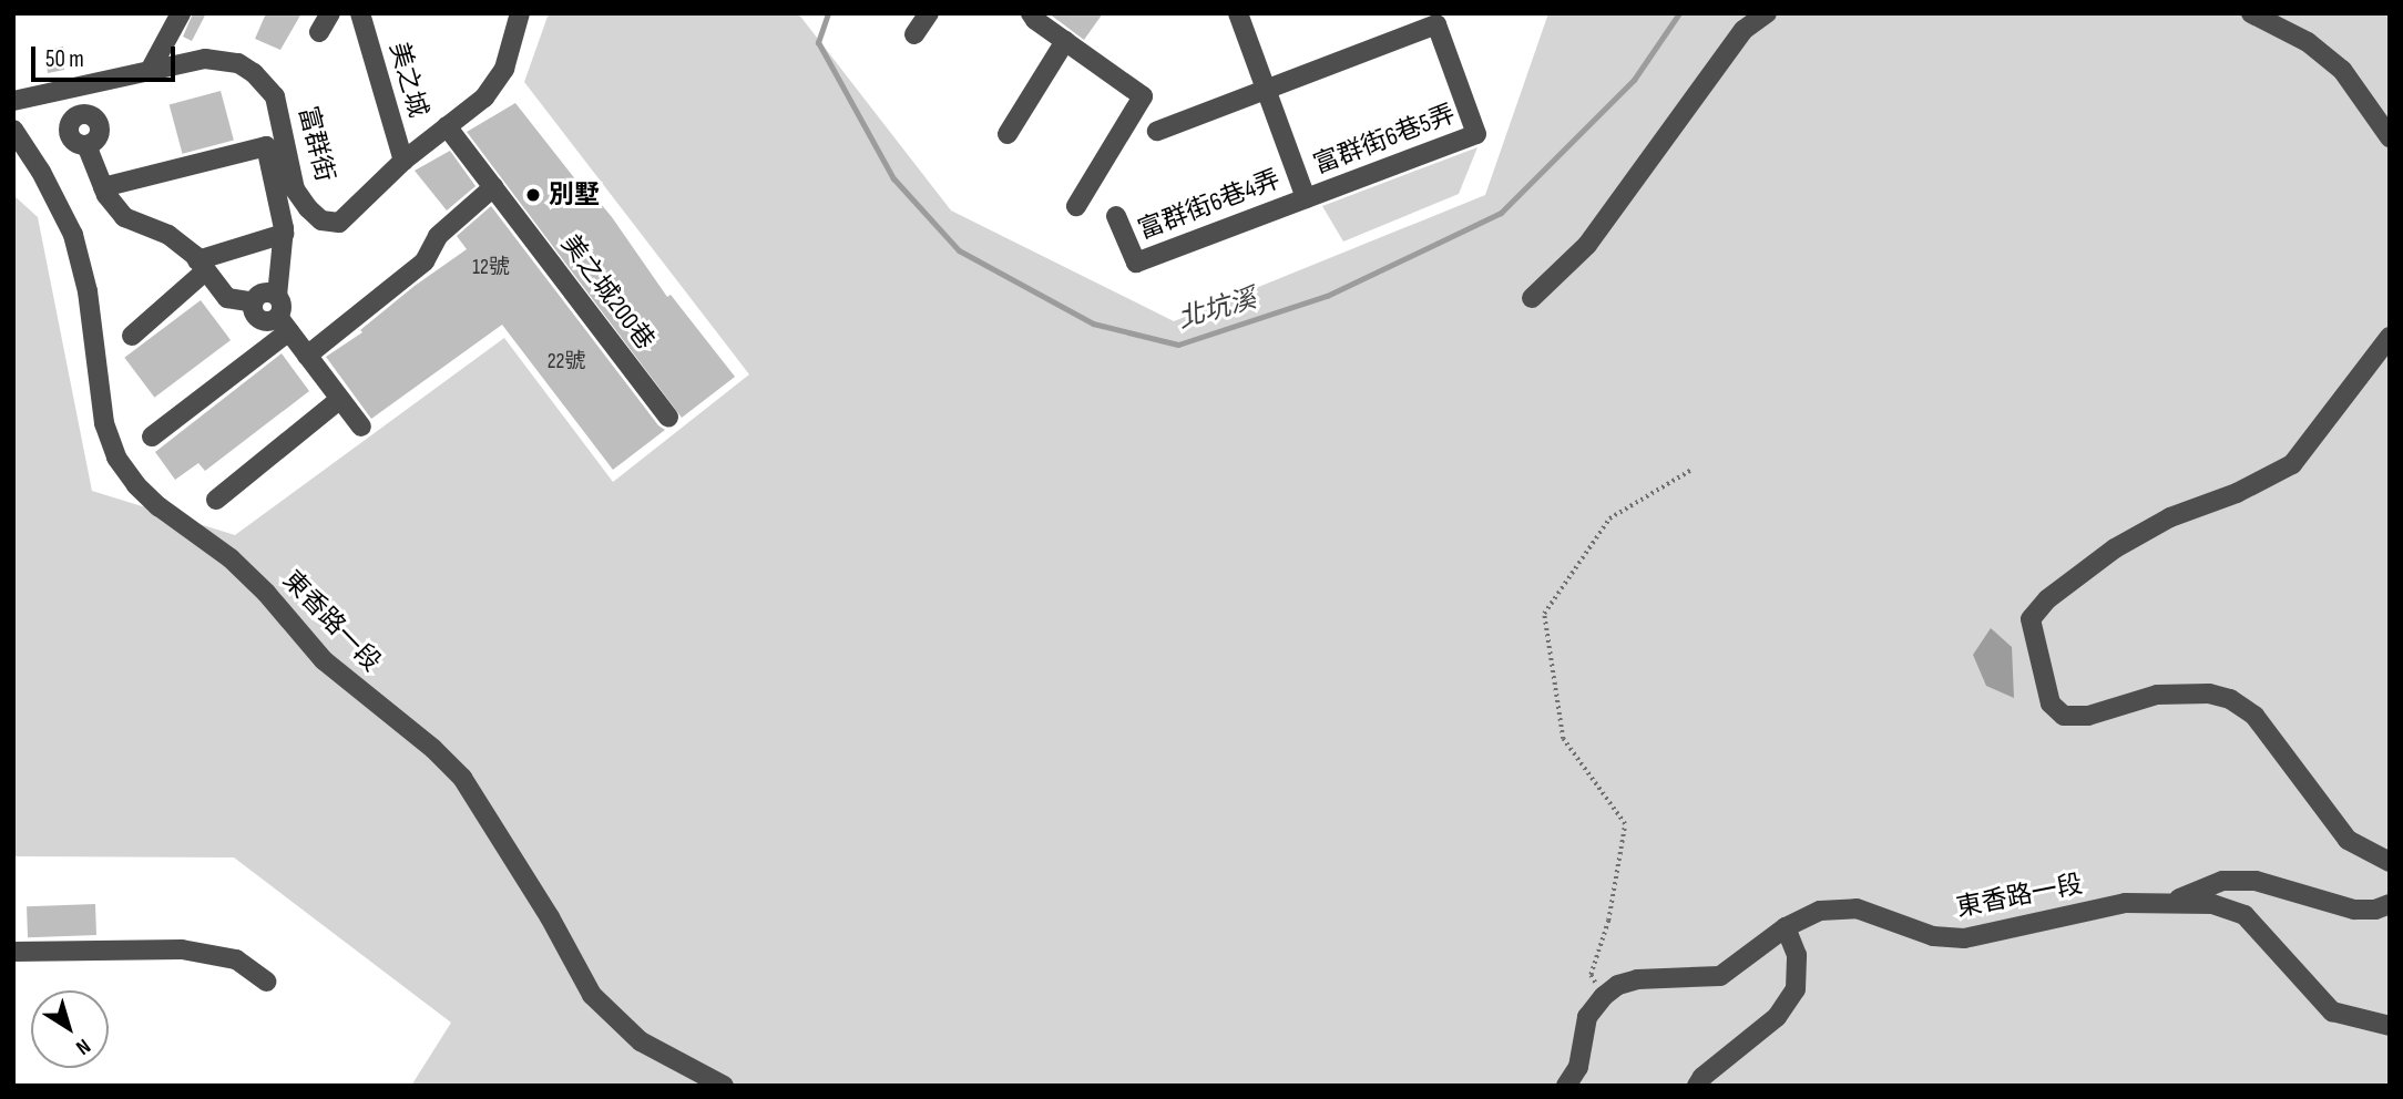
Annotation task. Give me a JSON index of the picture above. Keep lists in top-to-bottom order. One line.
{"streets":{"street":["美之城","富群街6巷5弄","富群街","富群街6巷4弄","美之城200巷","東香路一段"]},"crossings":[["美之城","富群街"],["富群街6巷5弄","富群街6巷4弄"],["富群街","美之城200巷"]],"water":["北坑溪"],"places":["別墅"],"house_numbers":["12號","22號"],"scale_bar":"50 m","north":"bottom right"}
